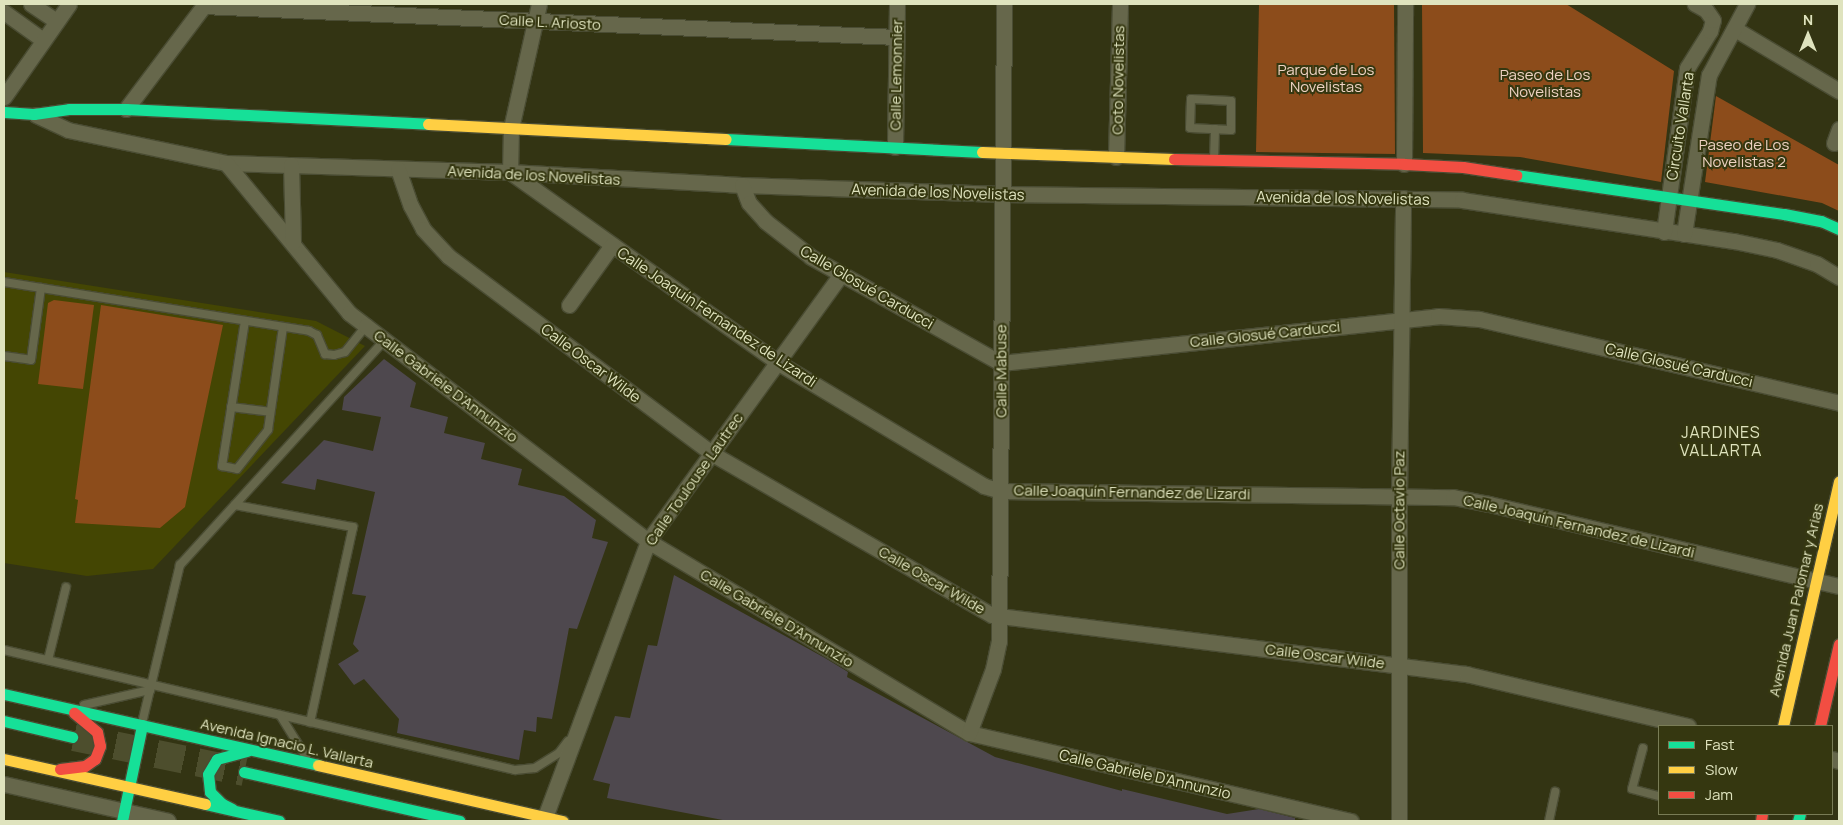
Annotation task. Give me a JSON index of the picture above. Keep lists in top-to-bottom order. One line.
{"streets":{"main road":["Avenida de los Novelistas","Avenida Juan Palomar y Arias","Avenida Ignacio L. Vallarta"],"street":["Calle L. Ariosto","Calle Lemonnier","Coto Novelistas","Circuito Vallarta","Calle Glosué Carducci","Calle Joaquín Fernandez de Lizardi","Calle Oscar Wilde","Calle Mabuse","Calle Gabriele D'Annunzio","Calle Toulouse Lautrec","Calle Octavio Paz"]},"crossings":[["Calle L. Ariosto","Calle Lemonnier"],["Calle Lemonnier","Avenida de los Novelistas"],["Coto Novelistas","Avenida de los Novelistas"],["Circuito Vallarta","Avenida de los Novelistas"],["Avenida de los Novelistas","Calle Glosué Carducci"],["Avenida de los Novelistas","Calle Joaquín Fernandez de Lizardi"],["Avenida de los Novelistas","Calle Oscar Wilde"],["Avenida de los Novelistas","Calle Mabuse"],["Avenida de los Novelistas","Calle Gabriele D'Annunzio"],["Avenida de los Novelistas","Calle Octavio Paz"],["Calle Glosué Carducci","Calle Mabuse"],["Calle Glosué Carducci","Calle Toulouse Lautrec"],["Calle Glosué Carducci","Calle Octavio Paz"],["Calle Joaquín Fernandez de Lizardi","Calle Mabuse"],["Calle Joaquín Fernandez de Lizardi","Calle Toulouse Lautrec"],["Calle Joaquín Fernandez de Lizardi","Calle Octavio Paz"],["Calle Joaquín Fernandez de Lizardi","Avenida Juan Palomar y Arias"],["Calle Oscar Wilde","Calle Mabuse"],["Calle Oscar Wilde","Calle Toulouse Lautrec"],["Calle Oscar Wilde","Calle Octavio Paz"],["Calle Mabuse","Calle Gabriele D'Annunzio"],["Calle Gabriele D'Annunzio","Calle Toulouse Lautrec"],["Calle Toulouse Lautrec","Avenida Ignacio L. Vallarta"]],"districts":["JARDINES VALLARTA"],"parks":["Parque de Los Novelistas","Paseo de Los Novelistas","Paseo de Los Novelistas 2"],"legend":["Fast","Slow","Jam"],"north":"top"}
